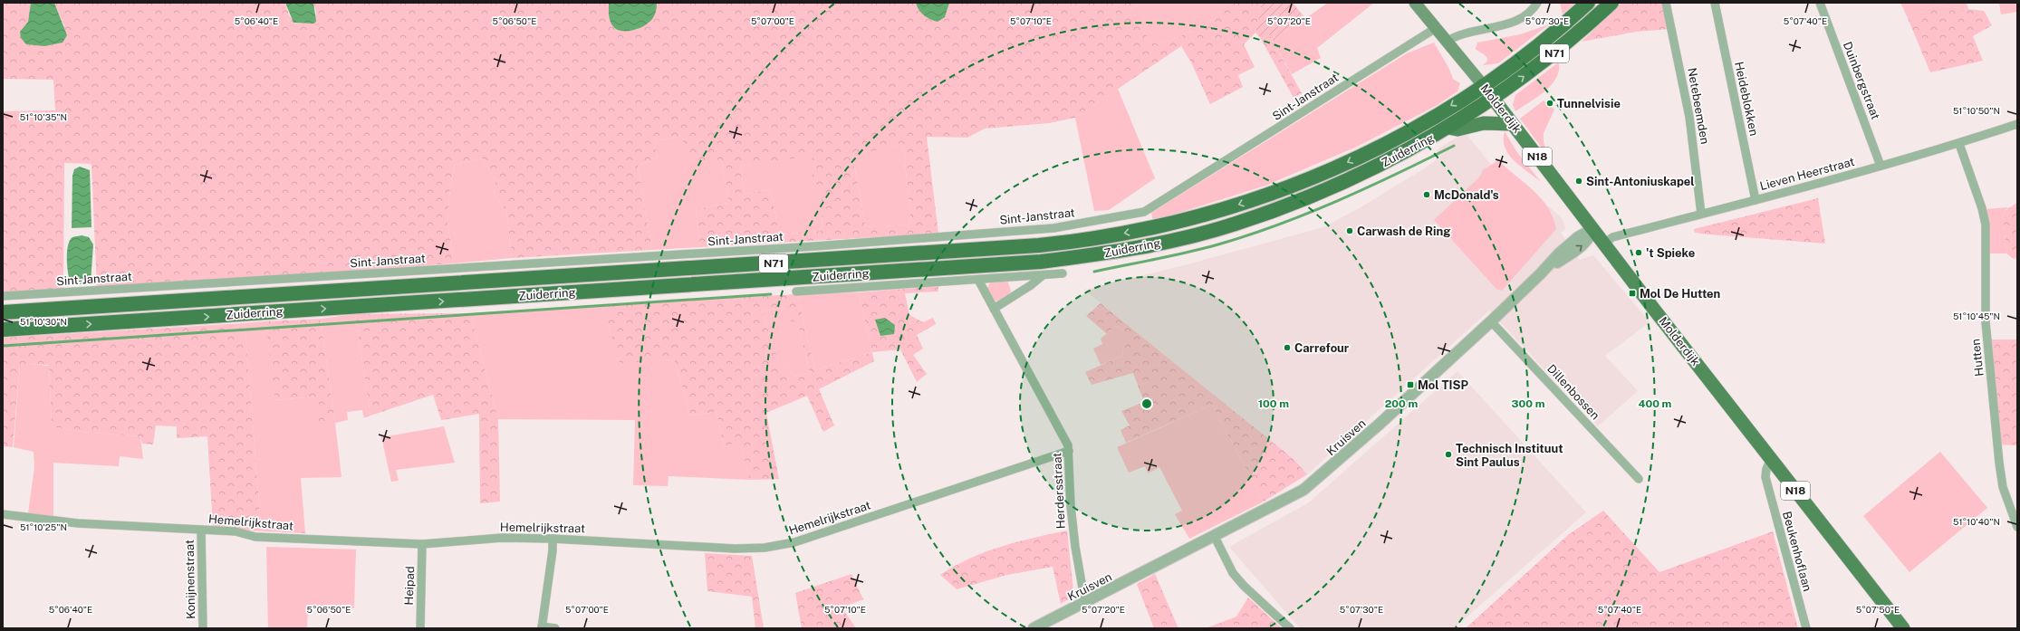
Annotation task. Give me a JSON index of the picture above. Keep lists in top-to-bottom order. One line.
{"streets":{"highway":["N71","Zuiderring"],"main road":["Molderdijk","N18"],"street":["Duinbergstraat","Sint-Janstraat","Heideblokken","Netebeemden","Lieven Heerstraat","Hutten","Dillenbossen","Kruisven","Herdersstraat","Hemelrijkstraat","Beukenhoflaan","Konijnenstraat","Heipad"]},"crossings":[["Duinbergstraat","Lieven Heerstraat"],["Sint-Janstraat","Molderdijk"],["Heideblokken","Lieven Heerstraat"],["Netebeemden","Lieven Heerstraat"],["Molderdijk","Zuiderring"],["Molderdijk","Lieven Heerstraat"],["Molderdijk","Kruisven"],["Molderdijk","Beukenhoflaan"],["Lieven Heerstraat","Hutten"],["Dillenbossen","Kruisven"],["Kruisven","Herdersstraat"],["Herdersstraat","Hemelrijkstraat"],["Hemelrijkstraat","Konijnenstraat"],["Hemelrijkstraat","Heipad"]],"places":{"other":["Tunnelvisie","Sint-Antoniuskapel","McDonald's","Carwash de Ring","'t Spieke","Carrefour","Technisch Instituut Sint Paulus"],"transit":["Mol De Hutten","Mol TISP"]},"coordinates":["5°06'40\"E","5°06'50\"E","5°07'00\"E","5°07'10\"E","5°07'20\"E","5°07'30\"E","5°07'40\"E","51°10'50\"N","51°10'35\"N","51°10'45\"N","51°10'30\"N","51°10'40\"N","51°10'25\"N","5°07'50\"E"],"rings":["100 m","200 m","300 m","400 m"]}
